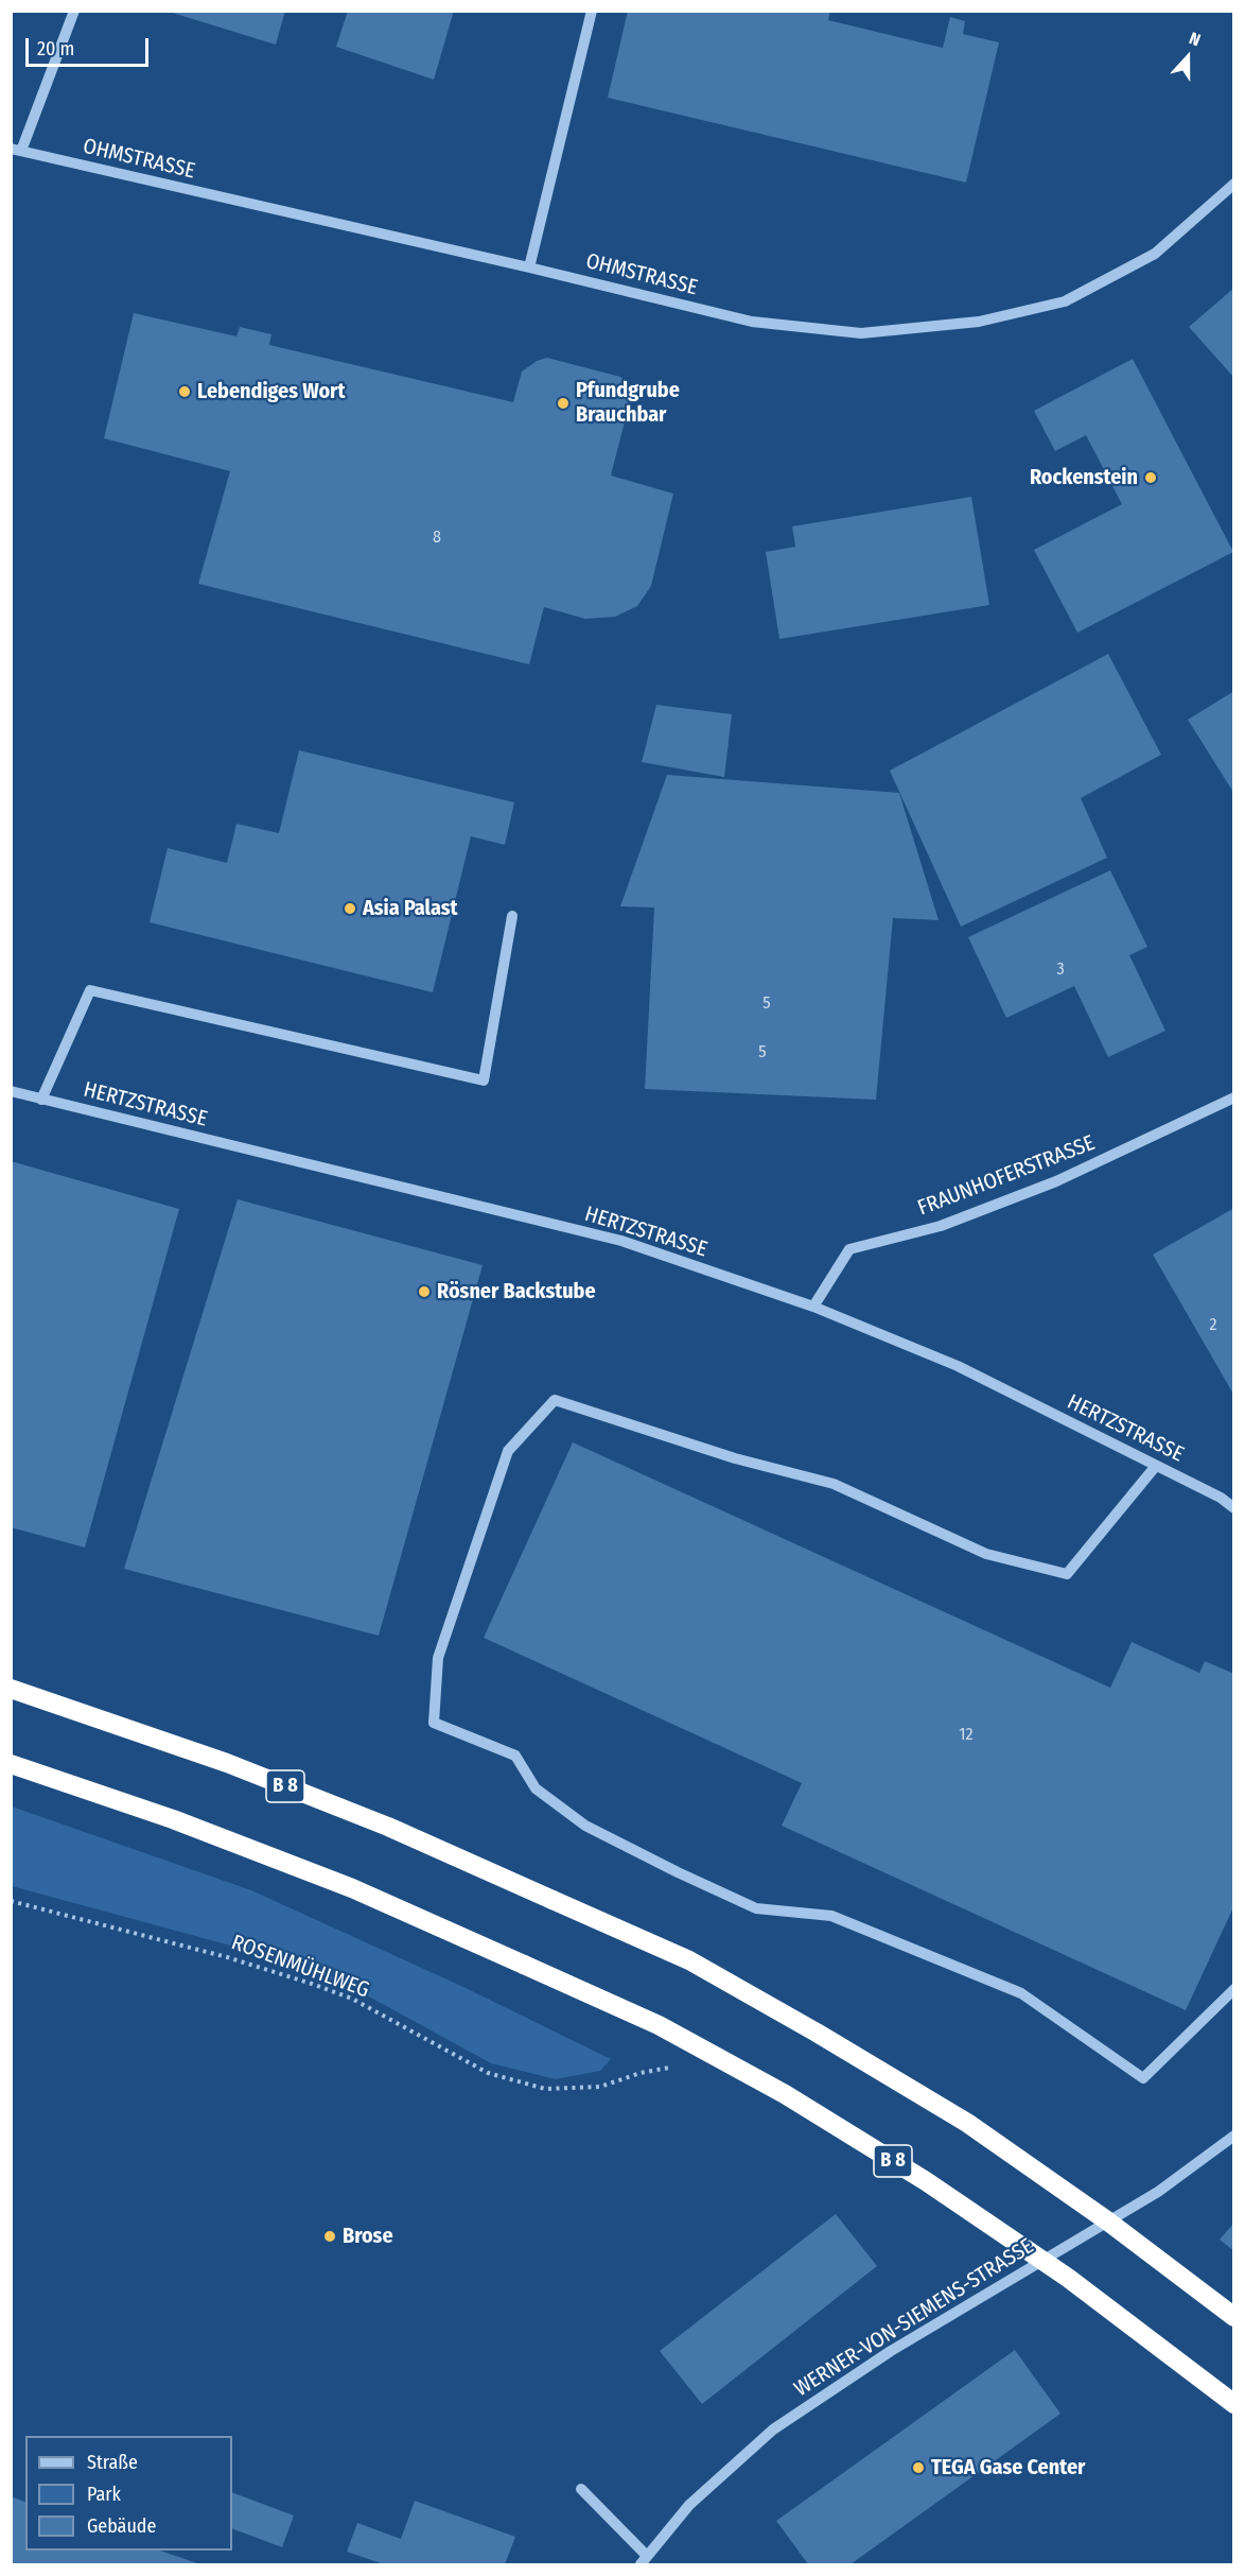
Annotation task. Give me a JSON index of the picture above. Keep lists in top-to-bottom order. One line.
{"streets":{"highway":["B 8"],"street":["OHMSTRASSE","HERTZSTRASSE","FRAUNHOFERSTRASSE","WERNER-VON-SIEMENS-STRASSE"],"path":["ROSENMÜHLWEG"]},"crossings":[["HERTZSTRASSE","FRAUNHOFERSTRASSE"]],"places":["Lebendiges Wort","Pfundgrube Brauchbar","Rockenstein","Asia Palast","Rösner Backstube","Brose","TEGA Gase Center"],"house_numbers":["8","3","5","5","2","12"],"legend":["Straße","Park","Gebäude"],"scale_bar":"20 m","north":"top"}
